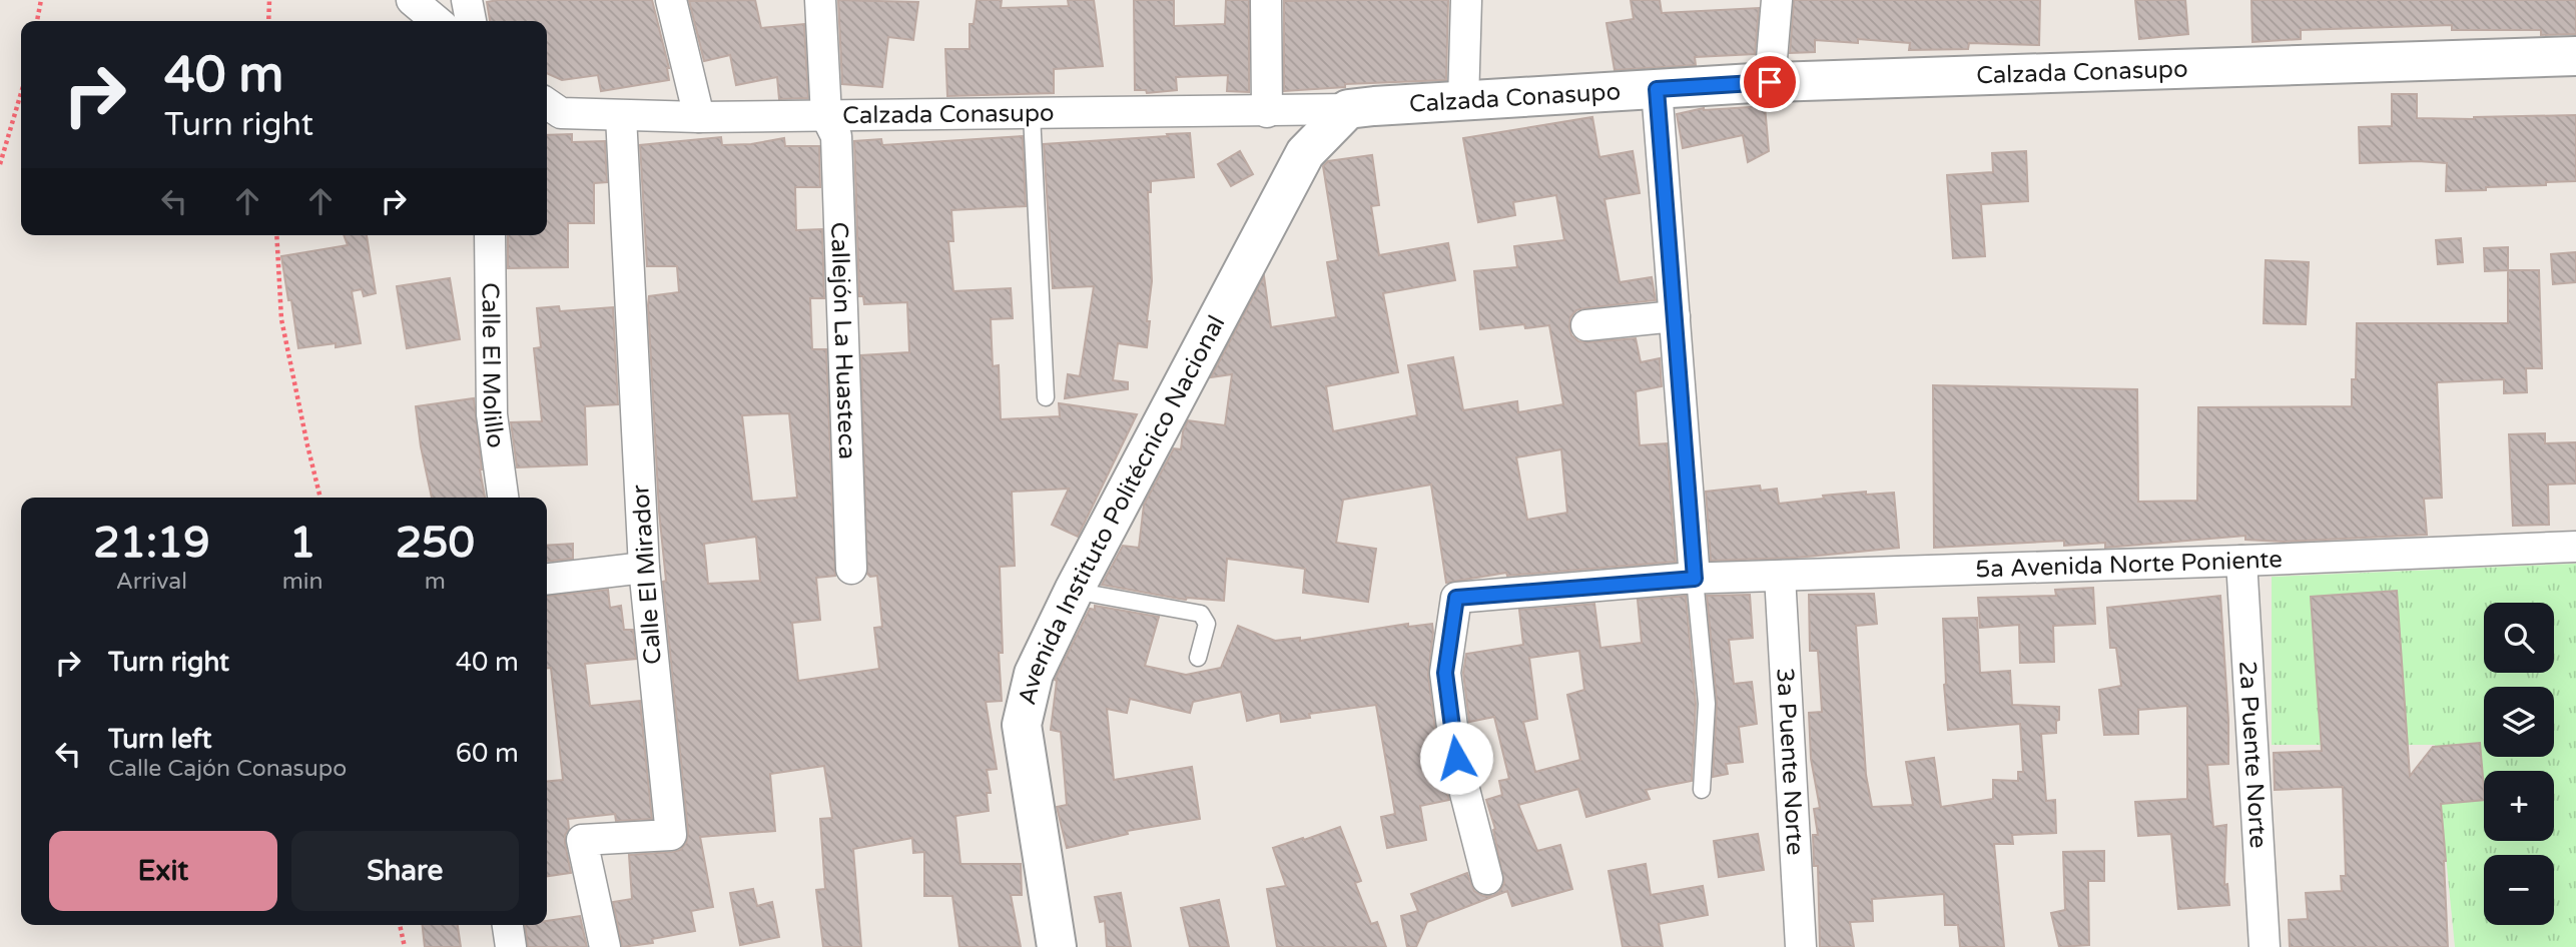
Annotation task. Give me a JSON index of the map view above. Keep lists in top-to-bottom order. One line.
{"streets":{"street":["Calzada Conasupo","Callejón La Huasteca","Calle El Molillo","Avenida Instituto Politécnico Nacional","5a Avenida Norte Poniente","Calle El Mirador","2a Puente Norte","3a Puente Norte"]},"crossings":[["Calzada Conasupo","Callejón La Huasteca"],["Calzada Conasupo","Avenida Instituto Politécnico Nacional"],["Calzada Conasupo","Calle El Mirador"],["5a Avenida Norte Poniente","2a Puente Norte"],["5a Avenida Norte Poniente","3a Puente Norte"]],"page":{"turn":["40 m","Turn right"],"eta":["21:19","Arrival","1","min","250","m"],"map_buttons":["+","−"],"list":[{"name":"Turn right","value":"40 m"},{"name":"Turn left","note":"Calle Cajón Conasupo","value":"60 m"}],"buttons":["Exit","Share"]}}
